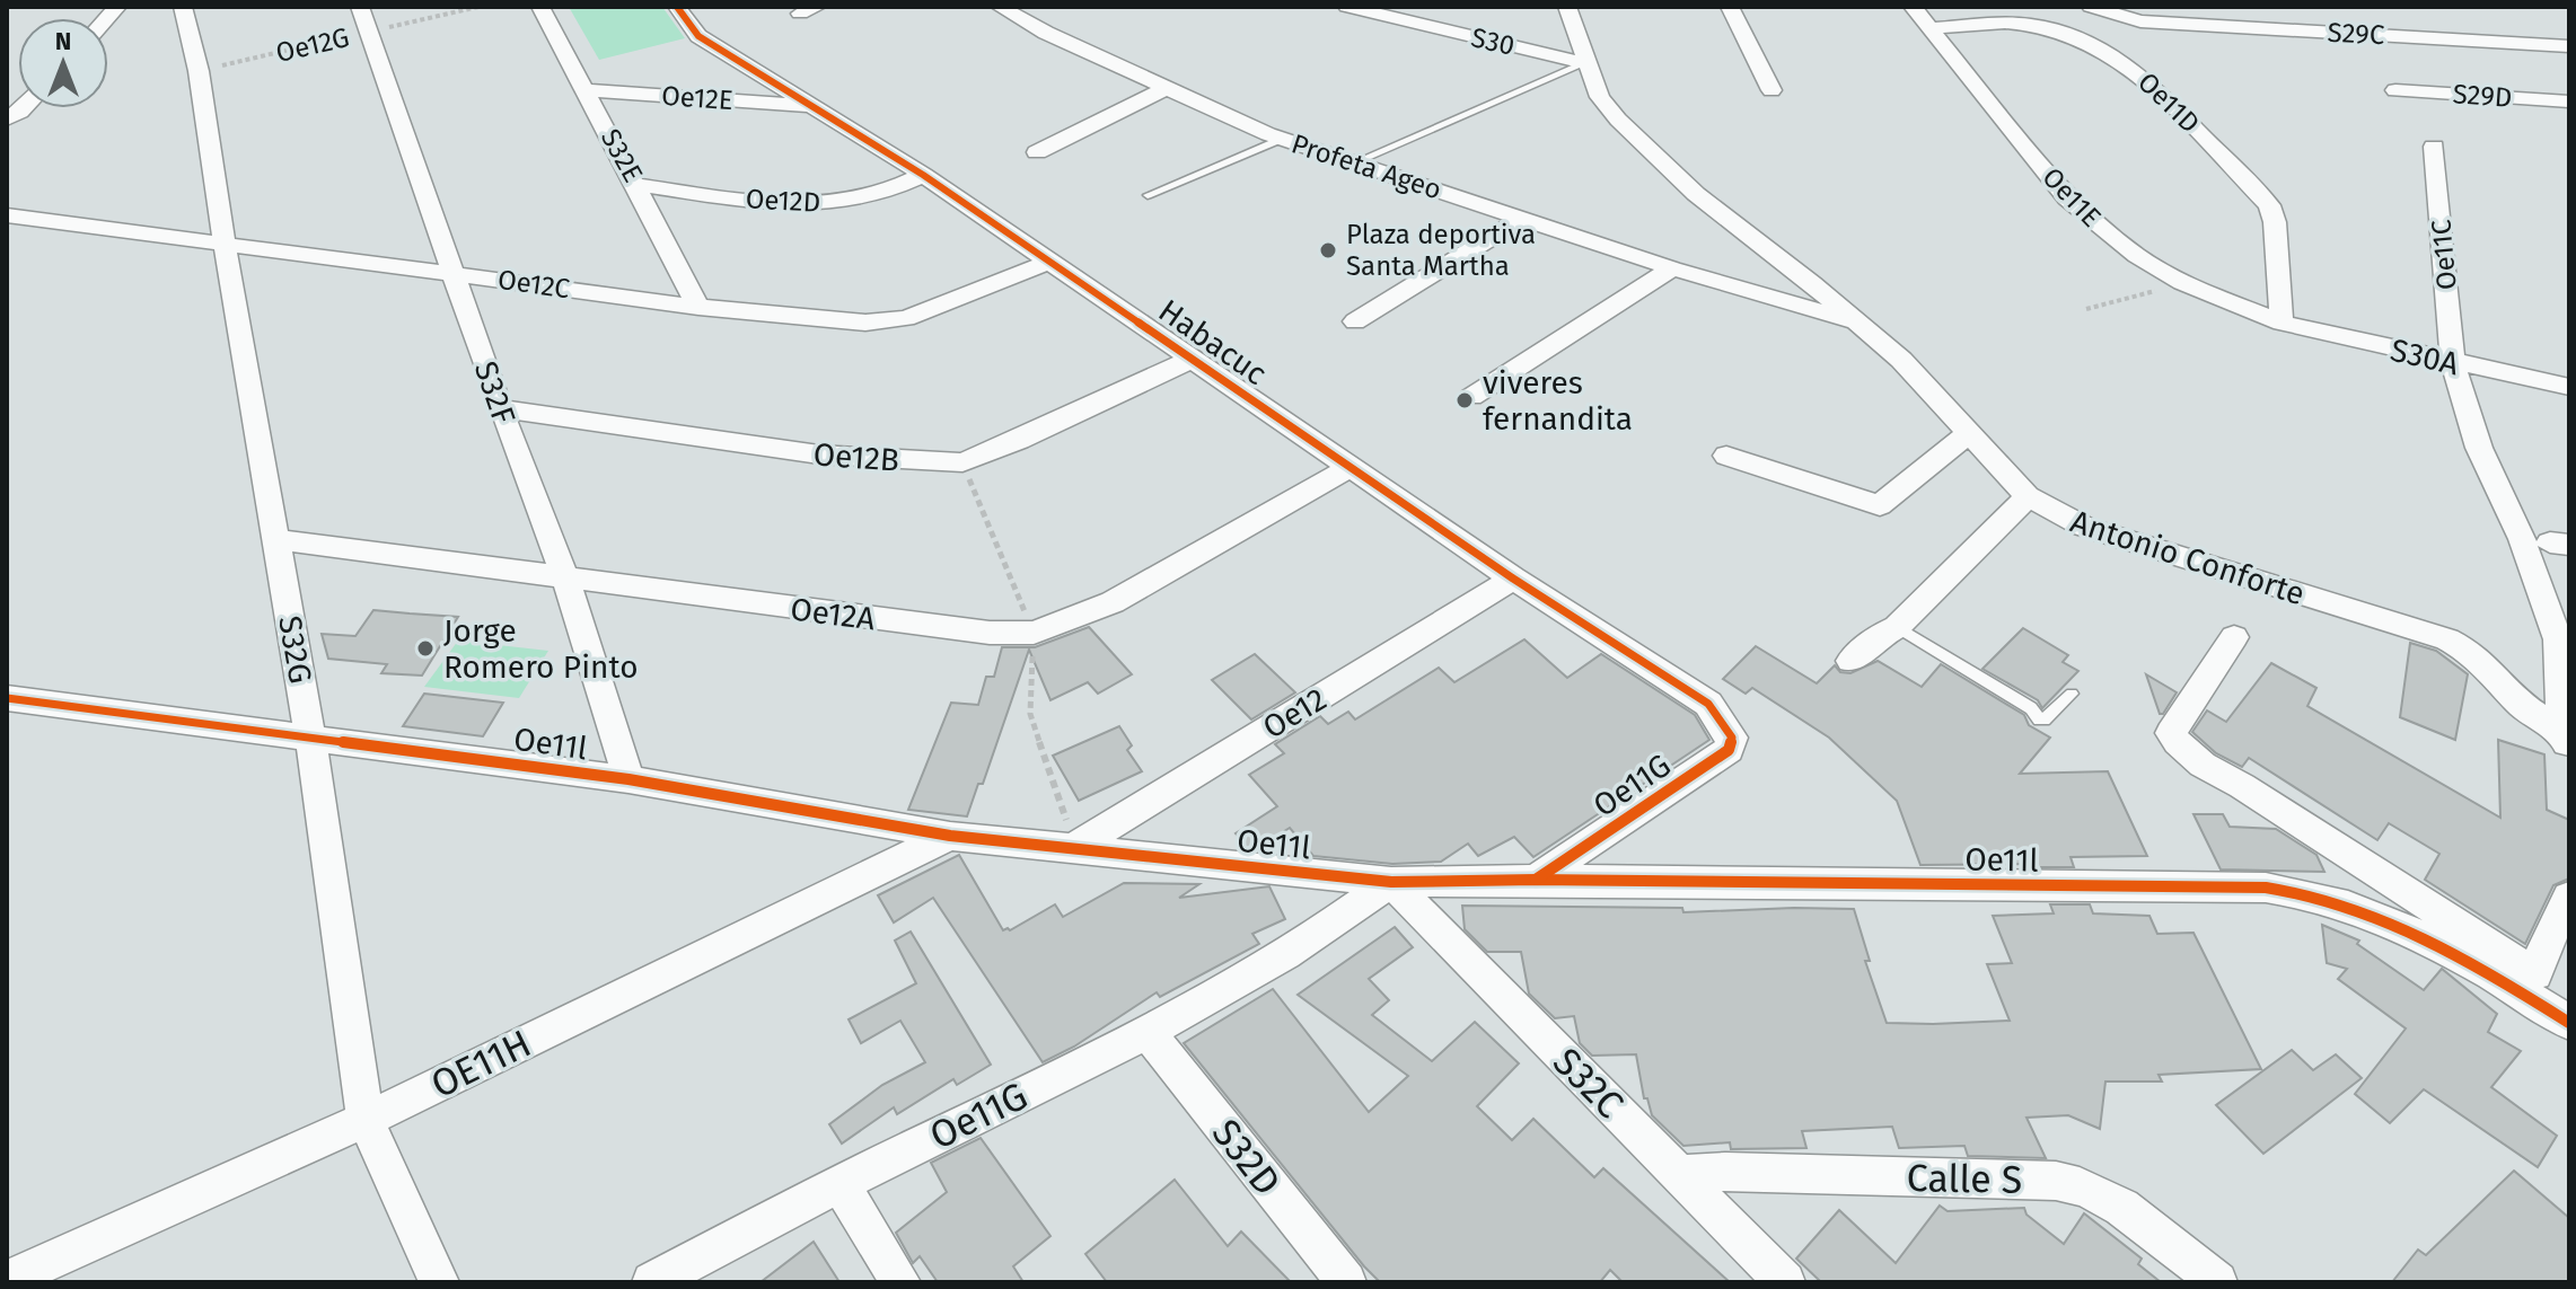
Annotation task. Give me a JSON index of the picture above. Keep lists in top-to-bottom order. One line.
{"streets":{"street":["S29C","S30","S29D","Oe12E","Oe11D","S32E","Profeta Ageo","Oe11E","Oe12D","Oe11C","Oe12C","Habacuc","S30A","S32F","Oe12B","Antonio Conforte","Oe12A","S32G","Oe12","Oe11l","Oe11G","OE11H","S32C","S32D","Calle S"],"path":["Oe12G"]},"crossings":[["Oe12G","S32F"],["Oe12G","S32G"],["Oe12E","S32E"],["Oe12E","Habacuc"],["Oe11D","Oe11E"],["Oe11D","S30A"],["S32E","Oe12D"],["S32E","Oe12C"],["Profeta Ageo","Antonio Conforte"],["Oe11E","S30A"],["Oe12D","Habacuc"],["Oe11C","S30A"],["Oe11C","Antonio Conforte"],["Oe12C","Habacuc"],["Oe12C","S32F"],["Oe12C","S32G"],["Habacuc","Oe12B"],["Habacuc","Oe12A"],["Habacuc","Oe12"],["Habacuc","Oe11G"],["S32F","Oe12B"],["S32F","Oe12A"],["S32F","Oe11l"],["Oe12A","S32G"],["S32G","Oe11l"],["S32G","OE11H"],["Oe12","Oe11l"],["Oe11l","Oe11G"],["Oe11l","OE11H"],["Oe11l","S32C"],["Oe11G","S32C"],["Oe11G","S32D"],["S32C","Calle S"]],"places":["Plaza deportiva Santa Martha","viveres fernandita","Jorge Romero Pinto"],"north":"top"}
